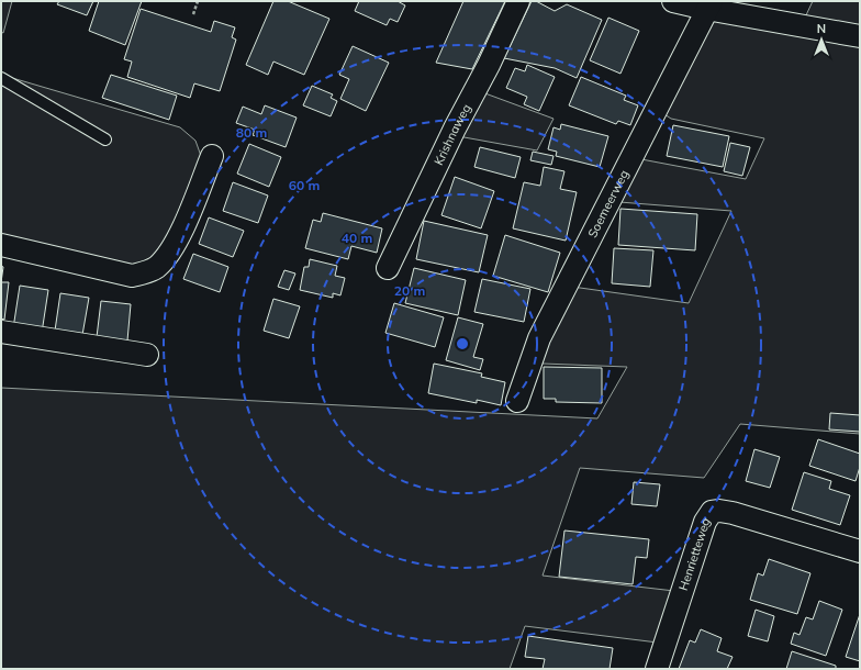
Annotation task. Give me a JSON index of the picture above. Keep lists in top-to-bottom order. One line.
{"streets":{"street":["Krishnaweg","Soemeerweg","Henrietteweg"]},"north":"top","rings":["80 m","60 m","40 m","20 m"]}
